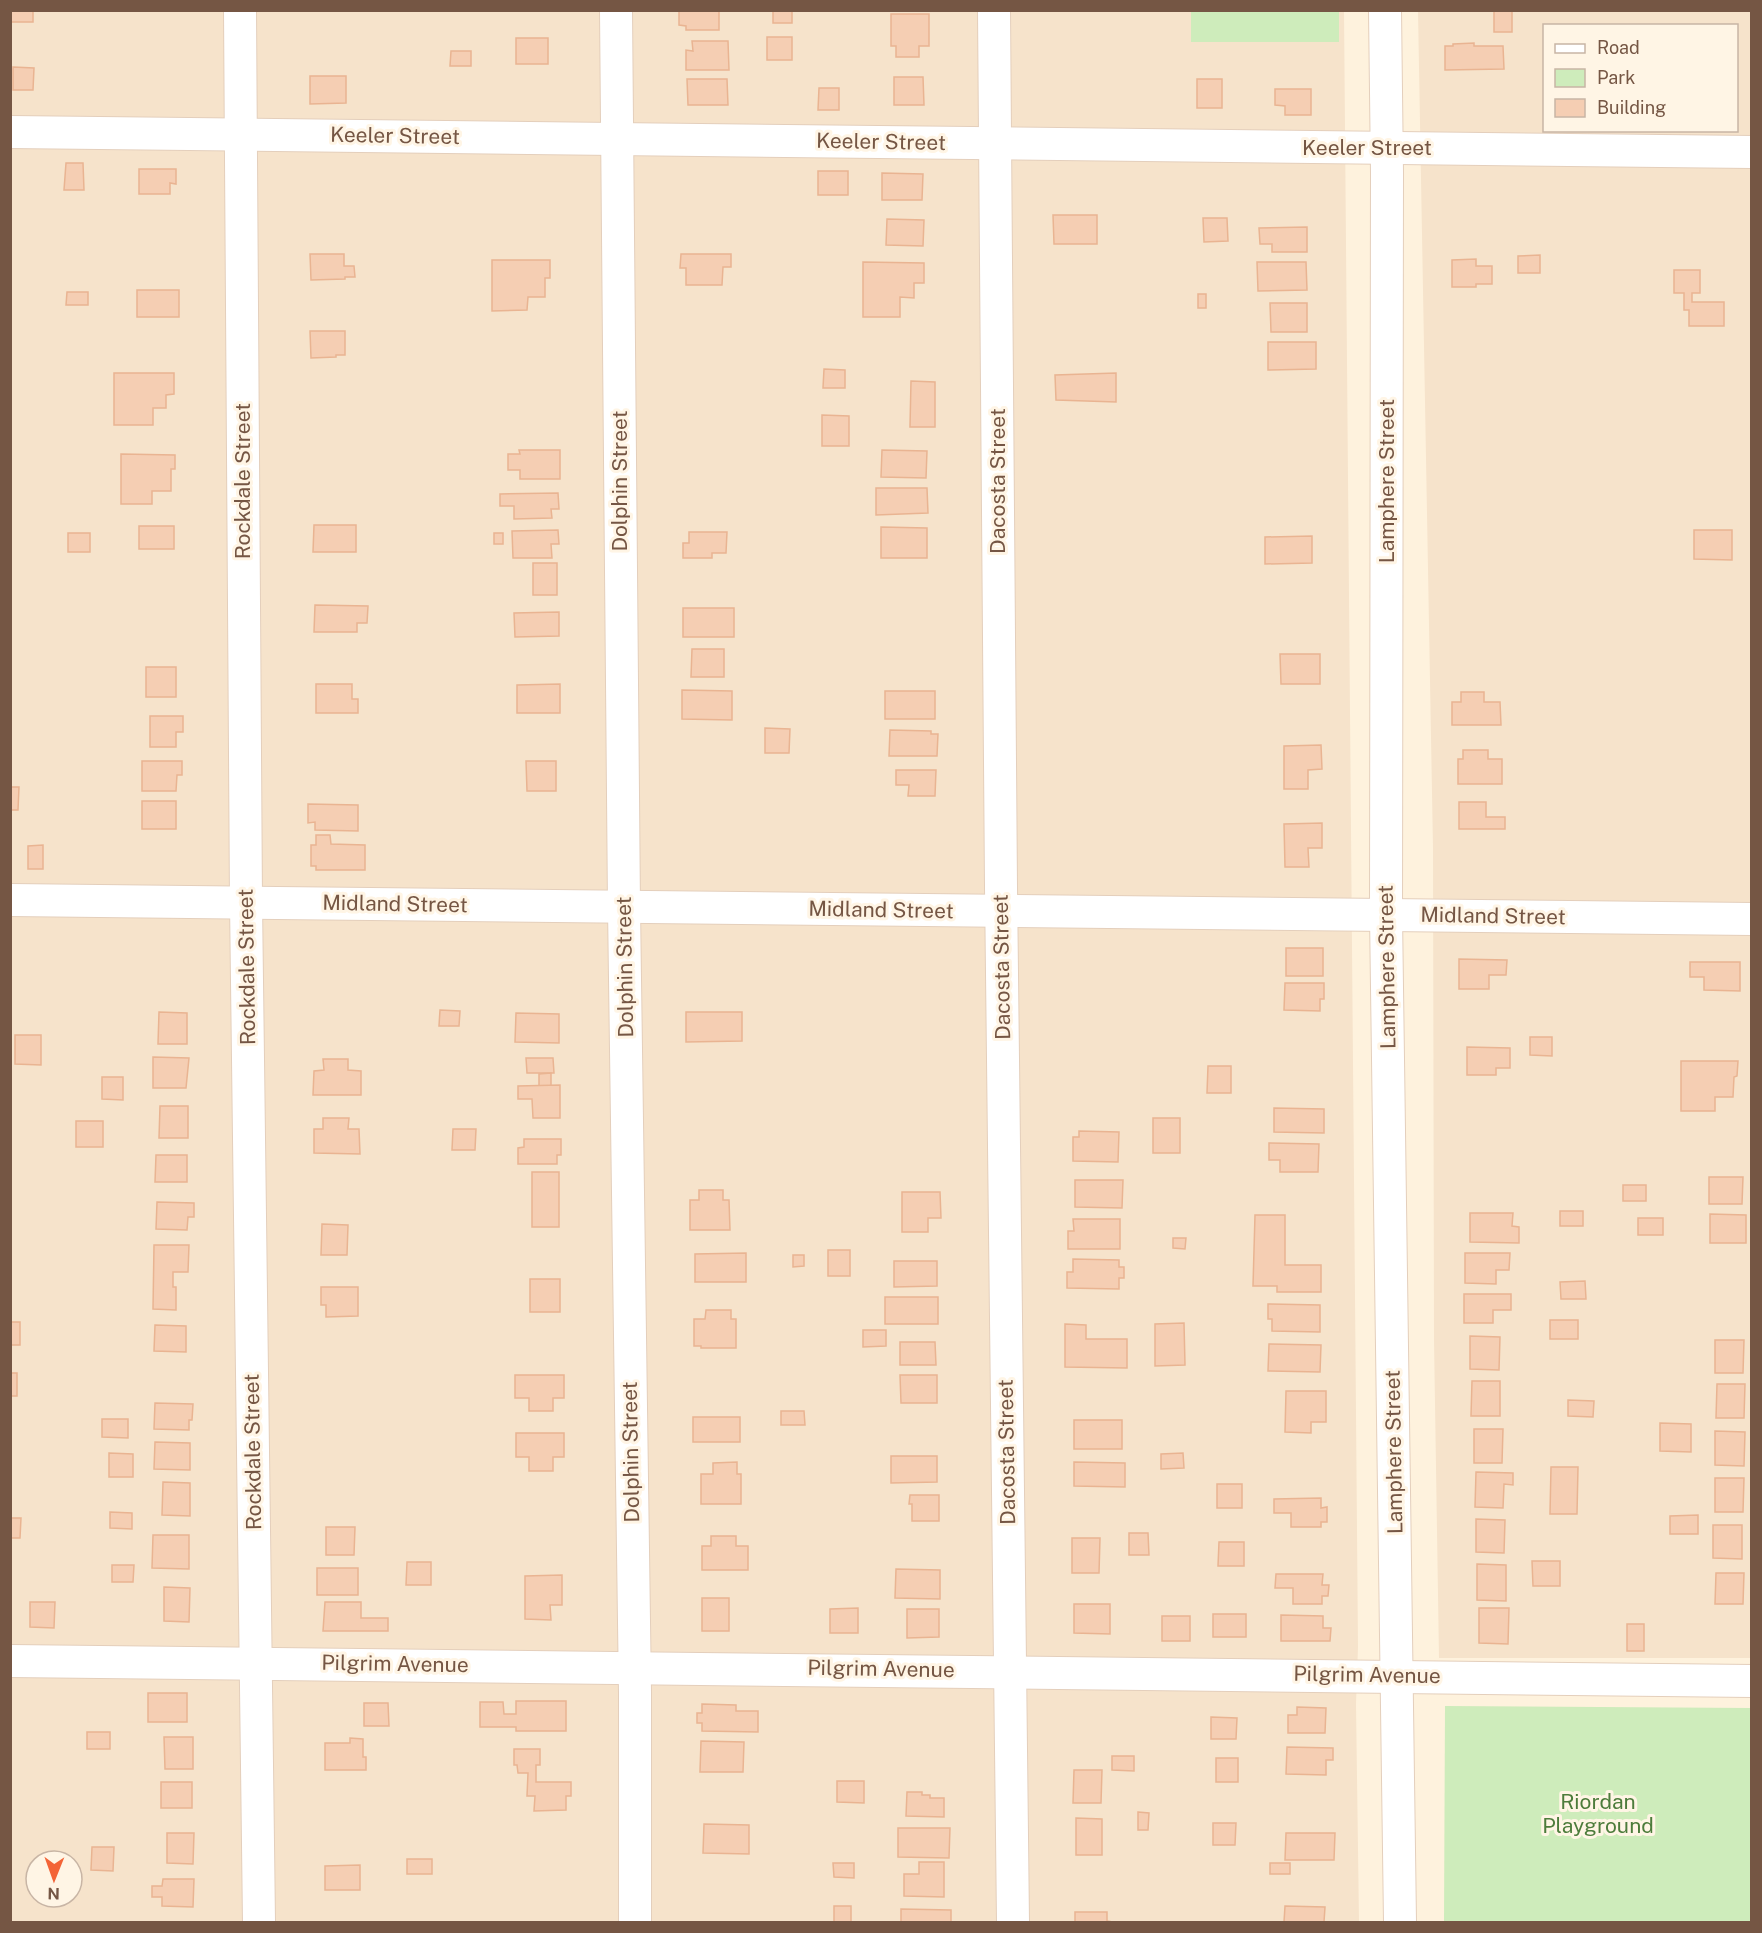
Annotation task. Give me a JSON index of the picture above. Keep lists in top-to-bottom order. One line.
{"streets":{"street":["Keeler Street","Rockdale Street","Dolphin Street","Dacosta Street","Lamphere Street","Midland Street","Pilgrim Avenue"]},"crossings":[["Keeler Street","Rockdale Street"],["Keeler Street","Dolphin Street"],["Keeler Street","Dacosta Street"],["Keeler Street","Lamphere Street"],["Rockdale Street","Midland Street"],["Rockdale Street","Pilgrim Avenue"],["Dolphin Street","Midland Street"],["Dolphin Street","Pilgrim Avenue"],["Dacosta Street","Midland Street"],["Dacosta Street","Pilgrim Avenue"],["Lamphere Street","Midland Street"],["Lamphere Street","Pilgrim Avenue"]],"parks":["Riordan Playground"],"legend":["Road","Park","Building"],"north":"bottom"}
